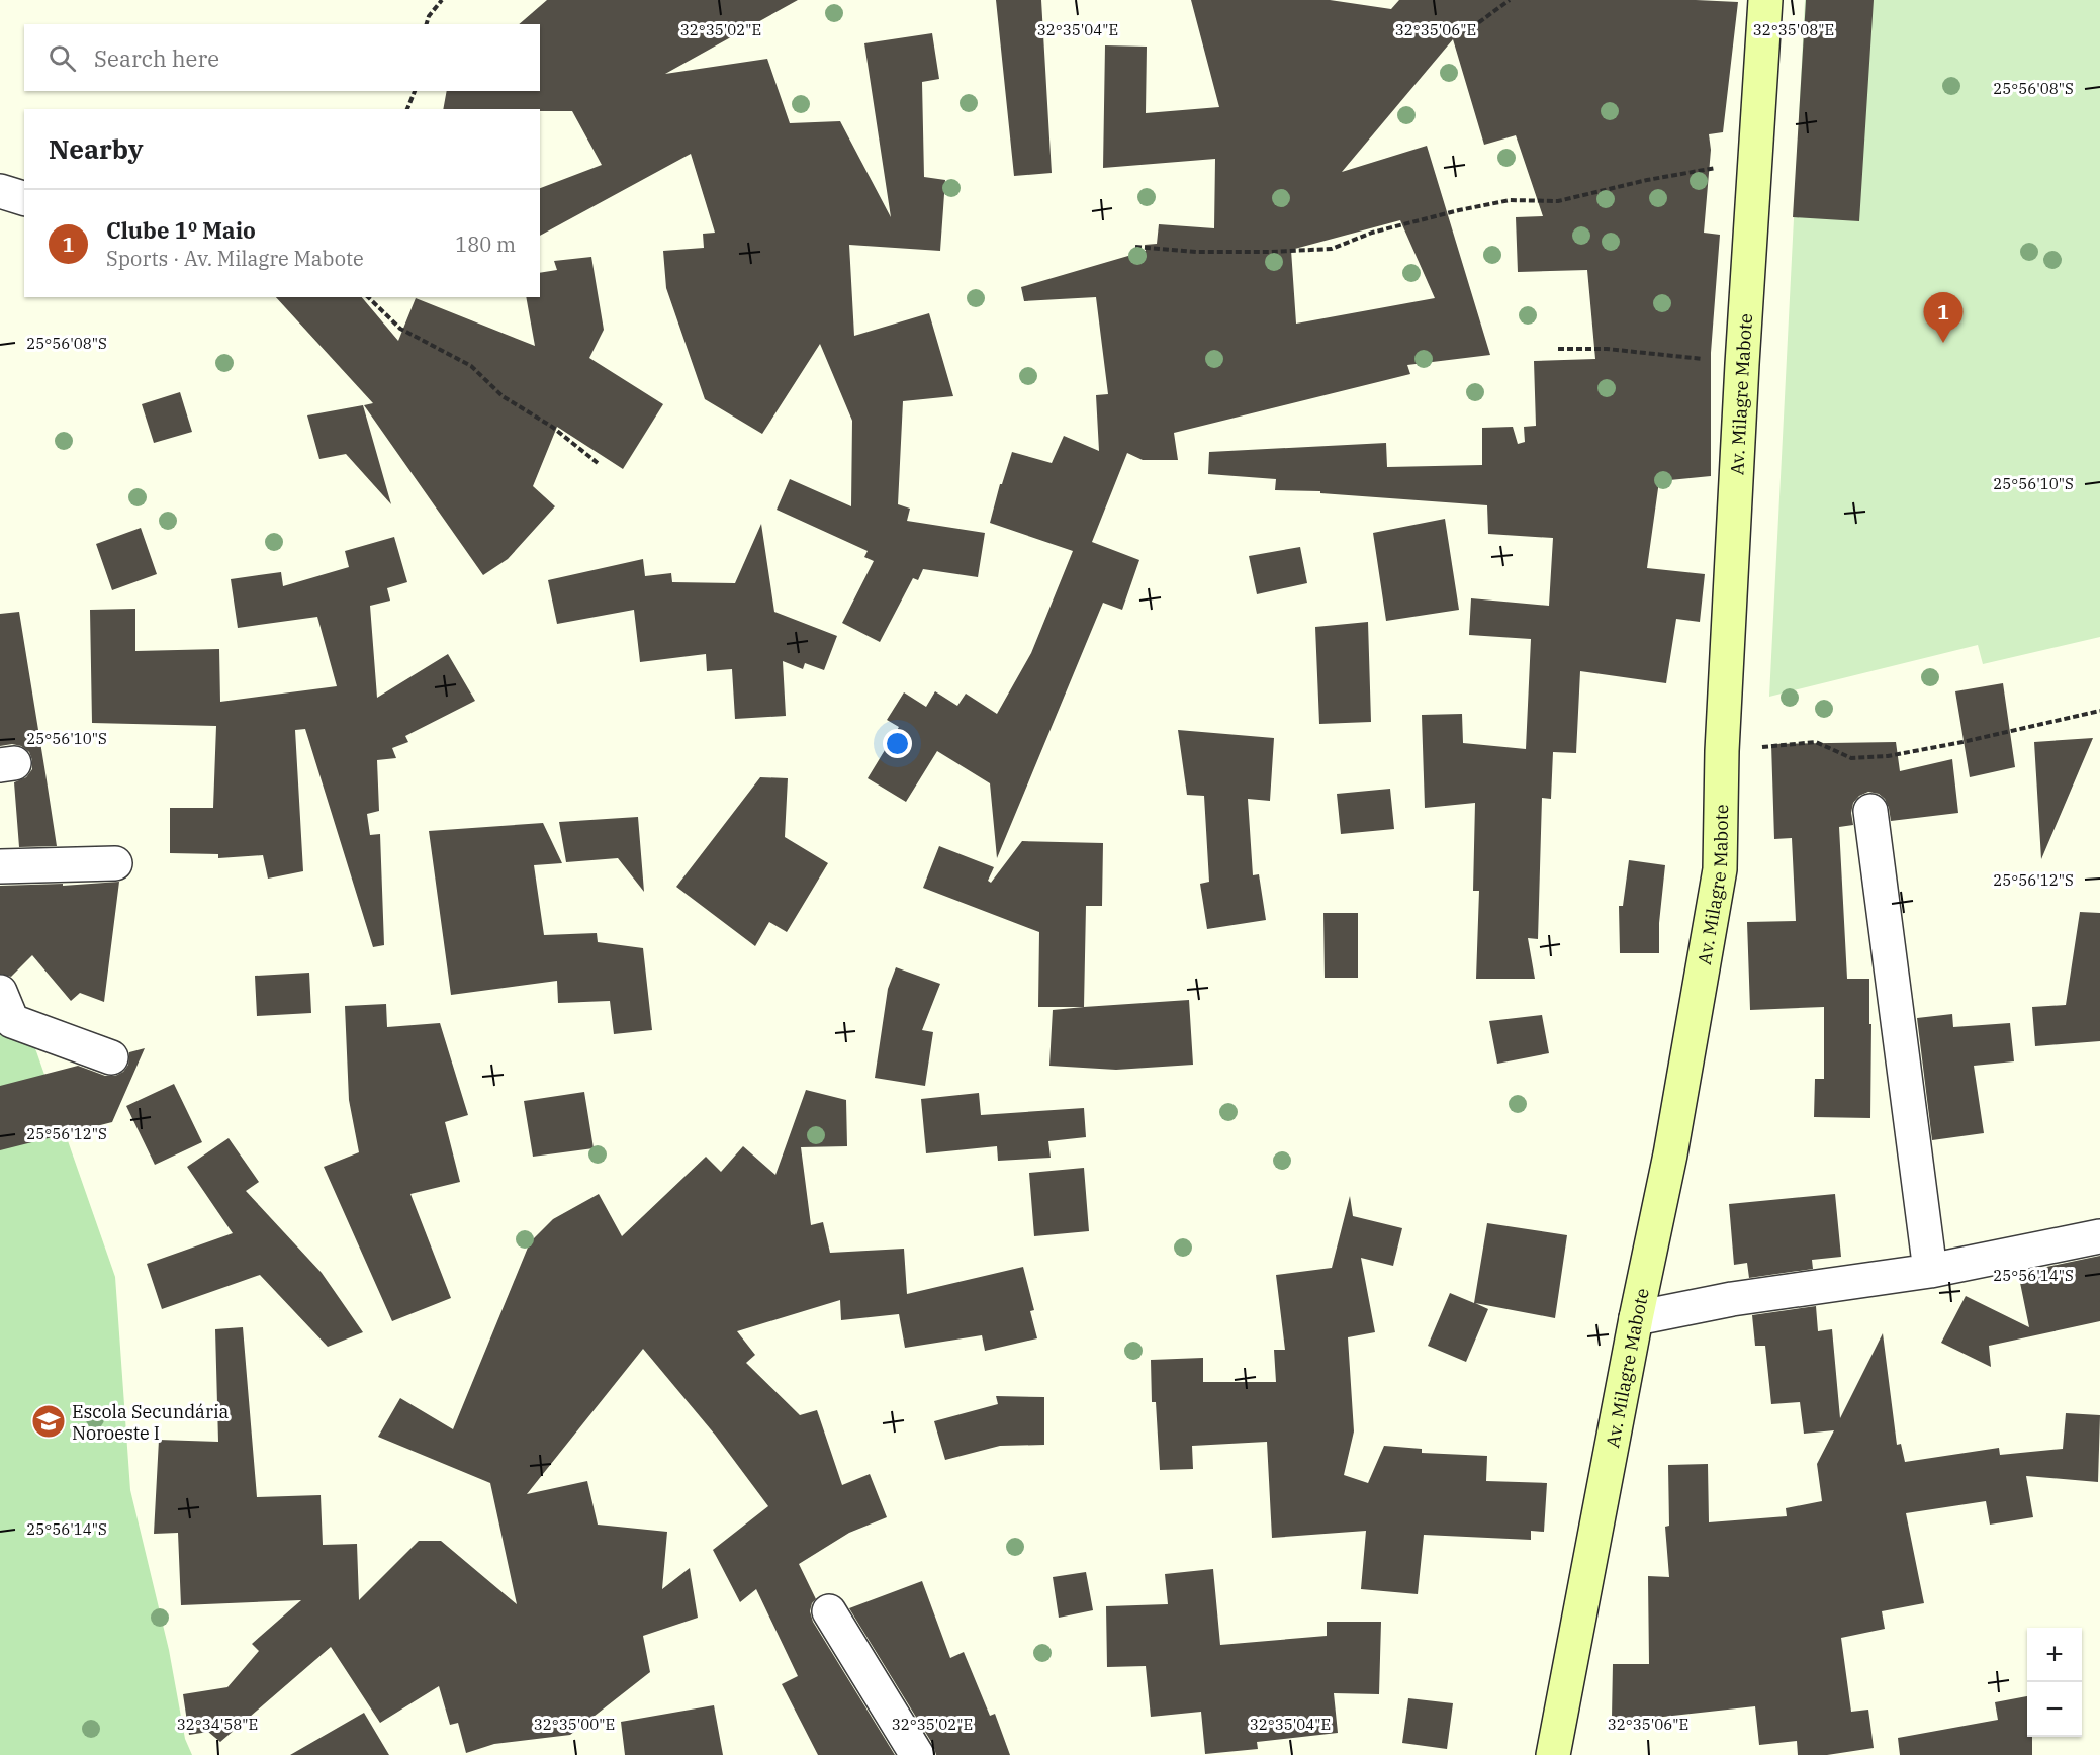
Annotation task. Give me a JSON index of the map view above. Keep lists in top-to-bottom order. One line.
{"streets":{"street":["Av. Milagre Mabote"]},"places":{"school or university":["Escola Secundária Noroeste I"]},"page":{"search":"Search here","heading":"Nearby","list":[{"mark":"1","name":"Clube 1º Maio","note":"Sports · Av. Milagre Mabote","value":"180 m"}],"pins":"1","map_buttons":["+","−"]},"coordinates":["32°35'02\"E","32°35'04\"E","32°35'06\"E","32°35'08\"E","25°56'08\"S","25°56'10\"S","25°56'12\"S","25°56'14\"S","32°34'58\"E","32°35'00\"E"]}
